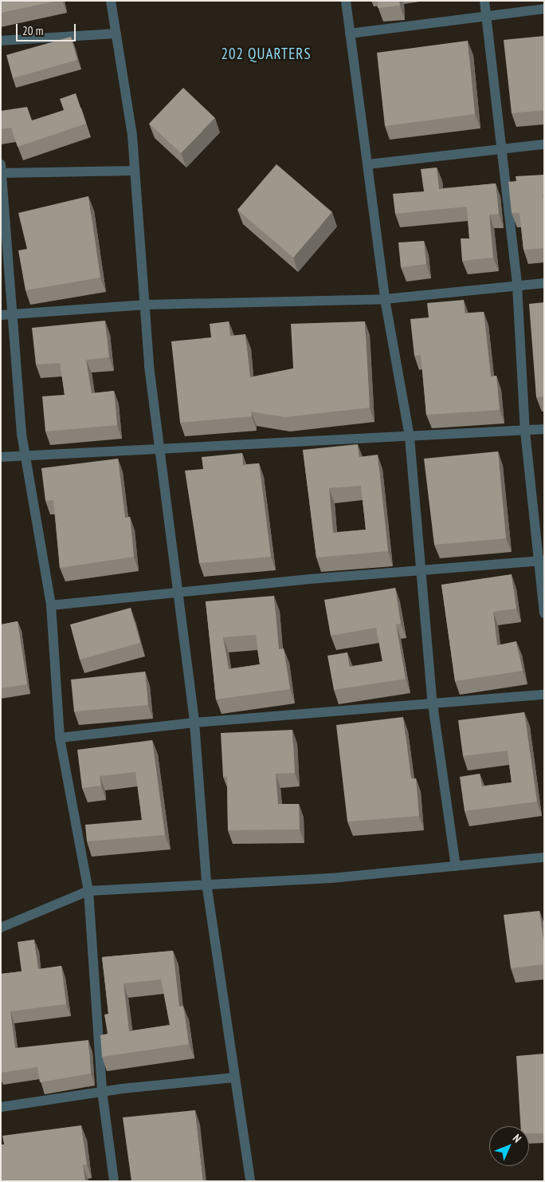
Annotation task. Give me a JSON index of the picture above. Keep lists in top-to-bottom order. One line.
{"districts":["202 QUARTERS"],"scale_bar":"20 m","north":"top right"}
